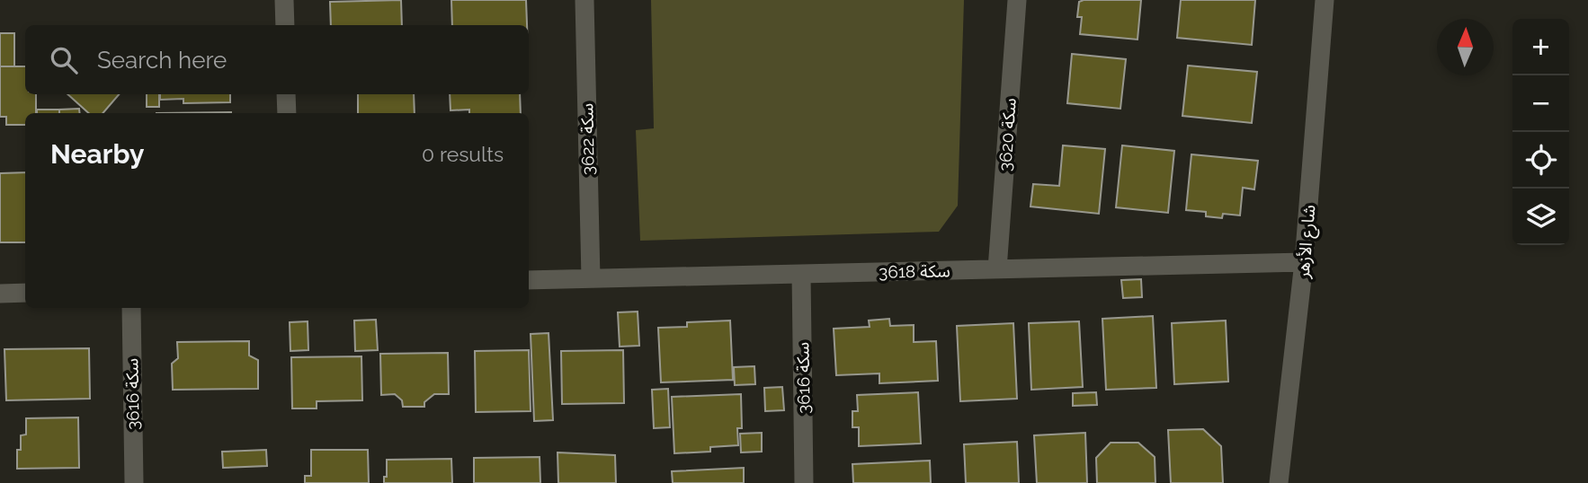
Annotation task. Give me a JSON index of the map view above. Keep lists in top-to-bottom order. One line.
{"streets":{"street":["سكة 3620","سكة 3622","شارع الأزهر","سكة 3618","سكة 3616"]},"crossings":[["سكة 3620","سكة 3618"],["سكة 3622","سكة 3618"],["شارع الأزهر","سكة 3618"],["سكة 3618","سكة 3616"]],"north":"top","page":{"map_buttons":["+","−"],"search":"Search here","heading":["Nearby","0 results"]}}
